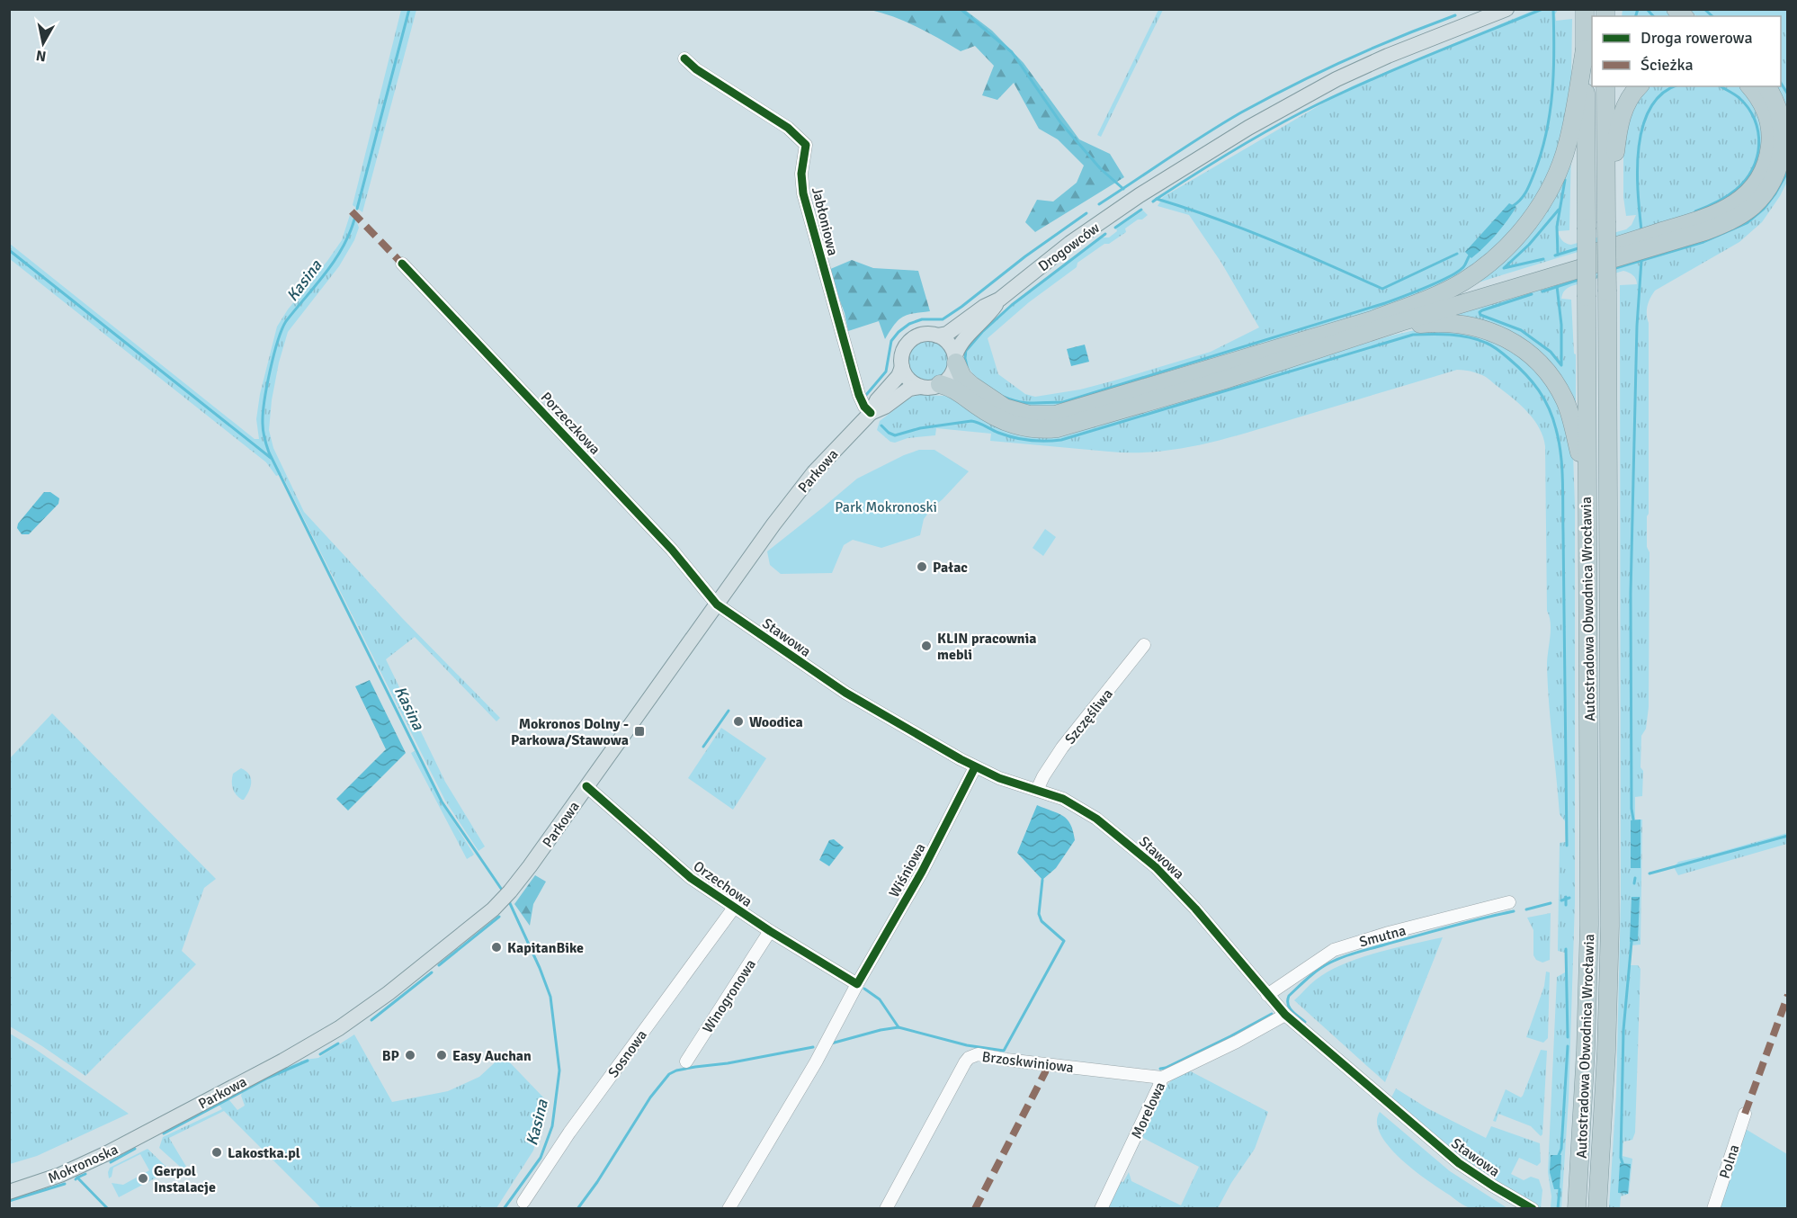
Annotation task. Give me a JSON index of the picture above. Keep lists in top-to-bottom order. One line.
{"streets":{"highway":["Autostradowa Obwodnica Wrocławia"],"main road":["Drogowców","Parkowa","Mokronoska"],"street":["Jabłoniowa","Porzeczkowa","Stawowa","Szczęśliwa","Wiśniowa","Orzechowa","Smutna","Winogronowa","Sosnowa","Brzoskwiniowa","Morelowa","Polna"]},"crossings":[["Jabłoniowa","Parkowa"],["Drogowców","Parkowa"],["Porzeczkowa","Parkowa"],["Porzeczkowa","Stawowa"],["Parkowa","Stawowa"],["Parkowa","Orzechowa"],["Parkowa","Mokronoska"],["Stawowa","Szczęśliwa"],["Stawowa","Wiśniowa"],["Stawowa","Smutna"],["Stawowa","Morelowa"],["Wiśniowa","Orzechowa"],["Orzechowa","Winogronowa"],["Orzechowa","Sosnowa"],["Brzoskwiniowa","Morelowa"]],"water":["Kasina"],"parks":["Park Mokronoski"],"places":{"other":["Pałac","KLIN pracownia mebli","Woodica","KapitanBike","BP","Easy Auchan","Lakostka.pl","Gerpol Instalacje"],"transit":["Mokronos Dolny - Parkowa/Stawowa"]},"legend":["Droga rowerowa","Ścieżka"],"north":"bottom"}
